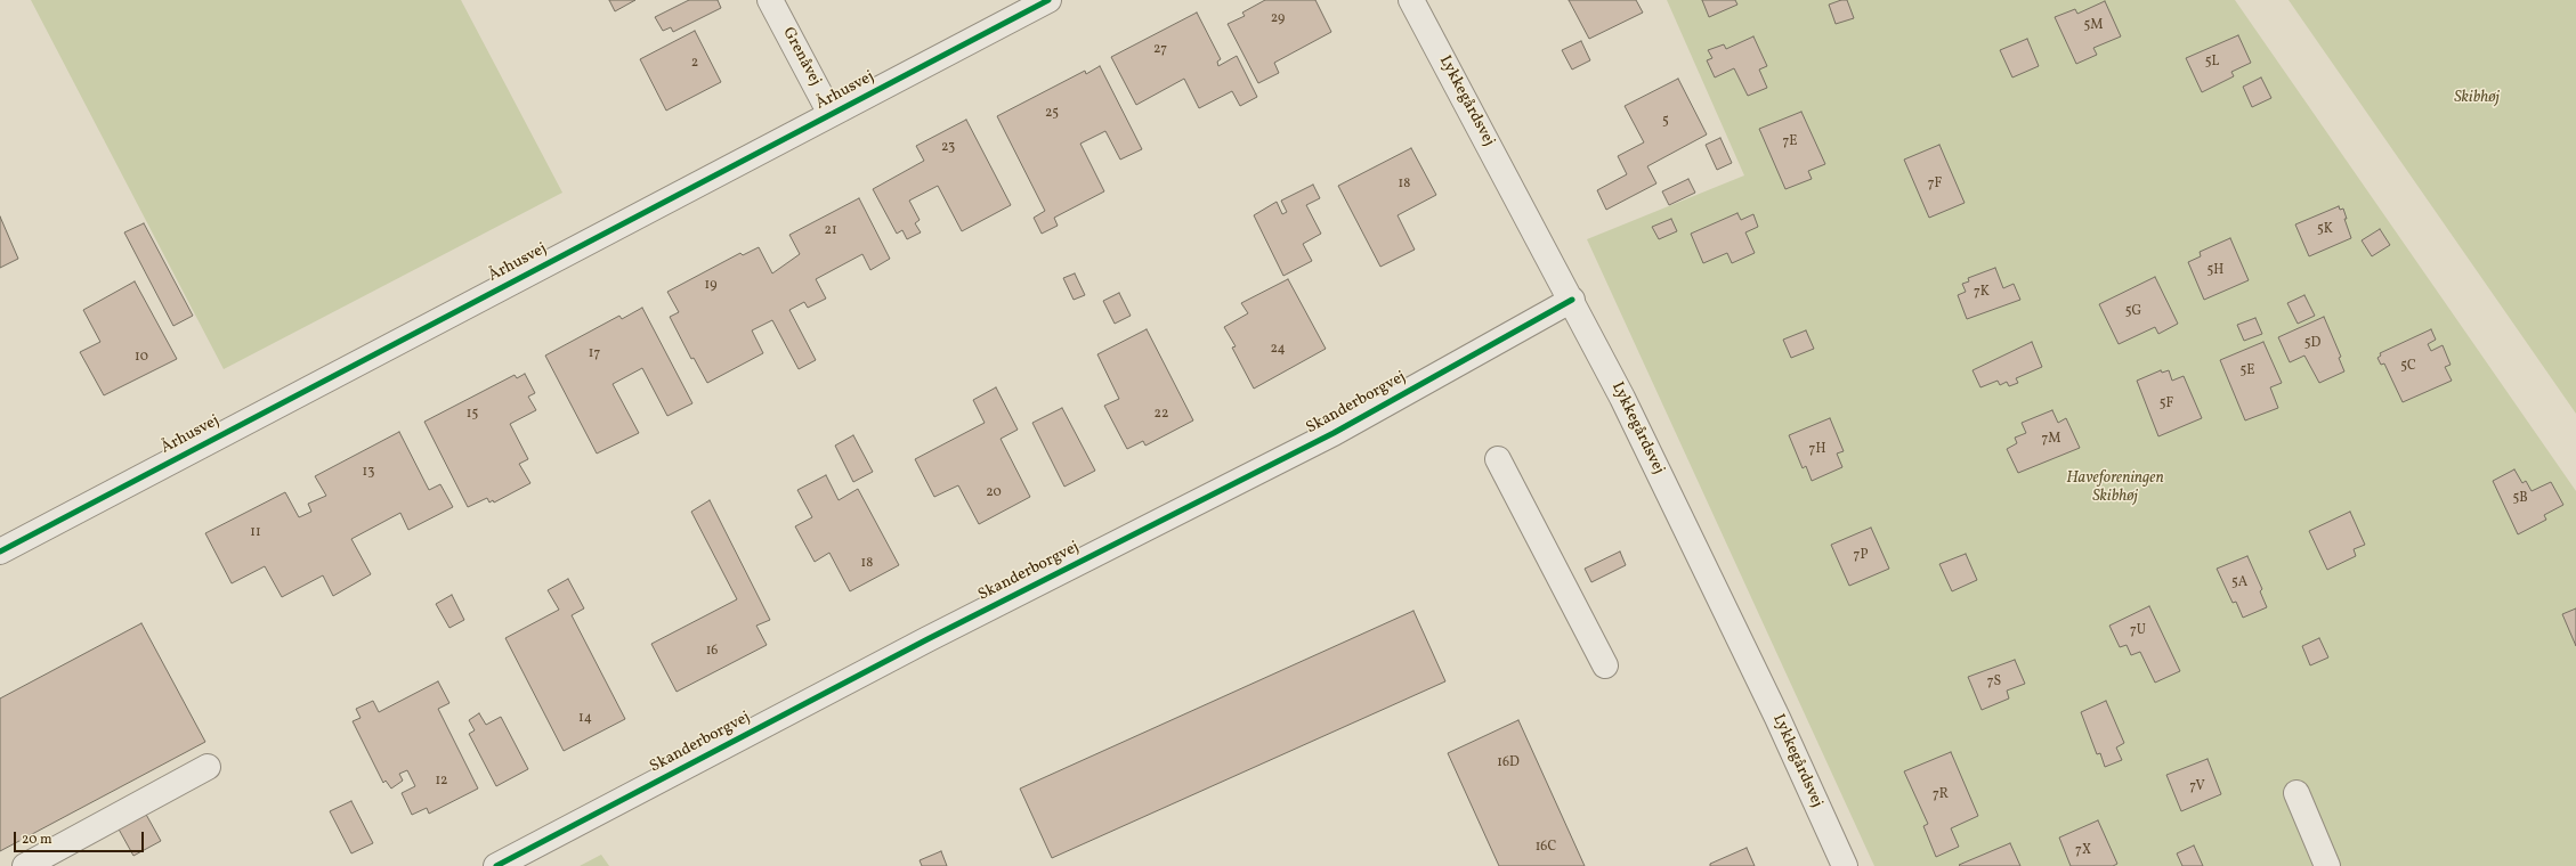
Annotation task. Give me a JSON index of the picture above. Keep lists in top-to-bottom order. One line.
{"streets":{"street":["Grenåvej","Århusvej","Lykkegårdsvej","Skanderborgvej"]},"crossings":[["Grenåvej","Århusvej"],["Lykkegårdsvej","Skanderborgvej"]],"parks":["Skibhøj","Haveforeningen Skibhøj"],"house_numbers":["29","5M","27","5L","2","25","5","7E","23","18","7F","5K","21","5H","19","7K","5G","5D","24","17","10","5C","5E","5F","15","22","7M","7H","13","20","5B","11","7P","18","5A","7U","16","7S","14","16D","12","7V","7R","16C","7X"],"scale_bar":"20 m"}
